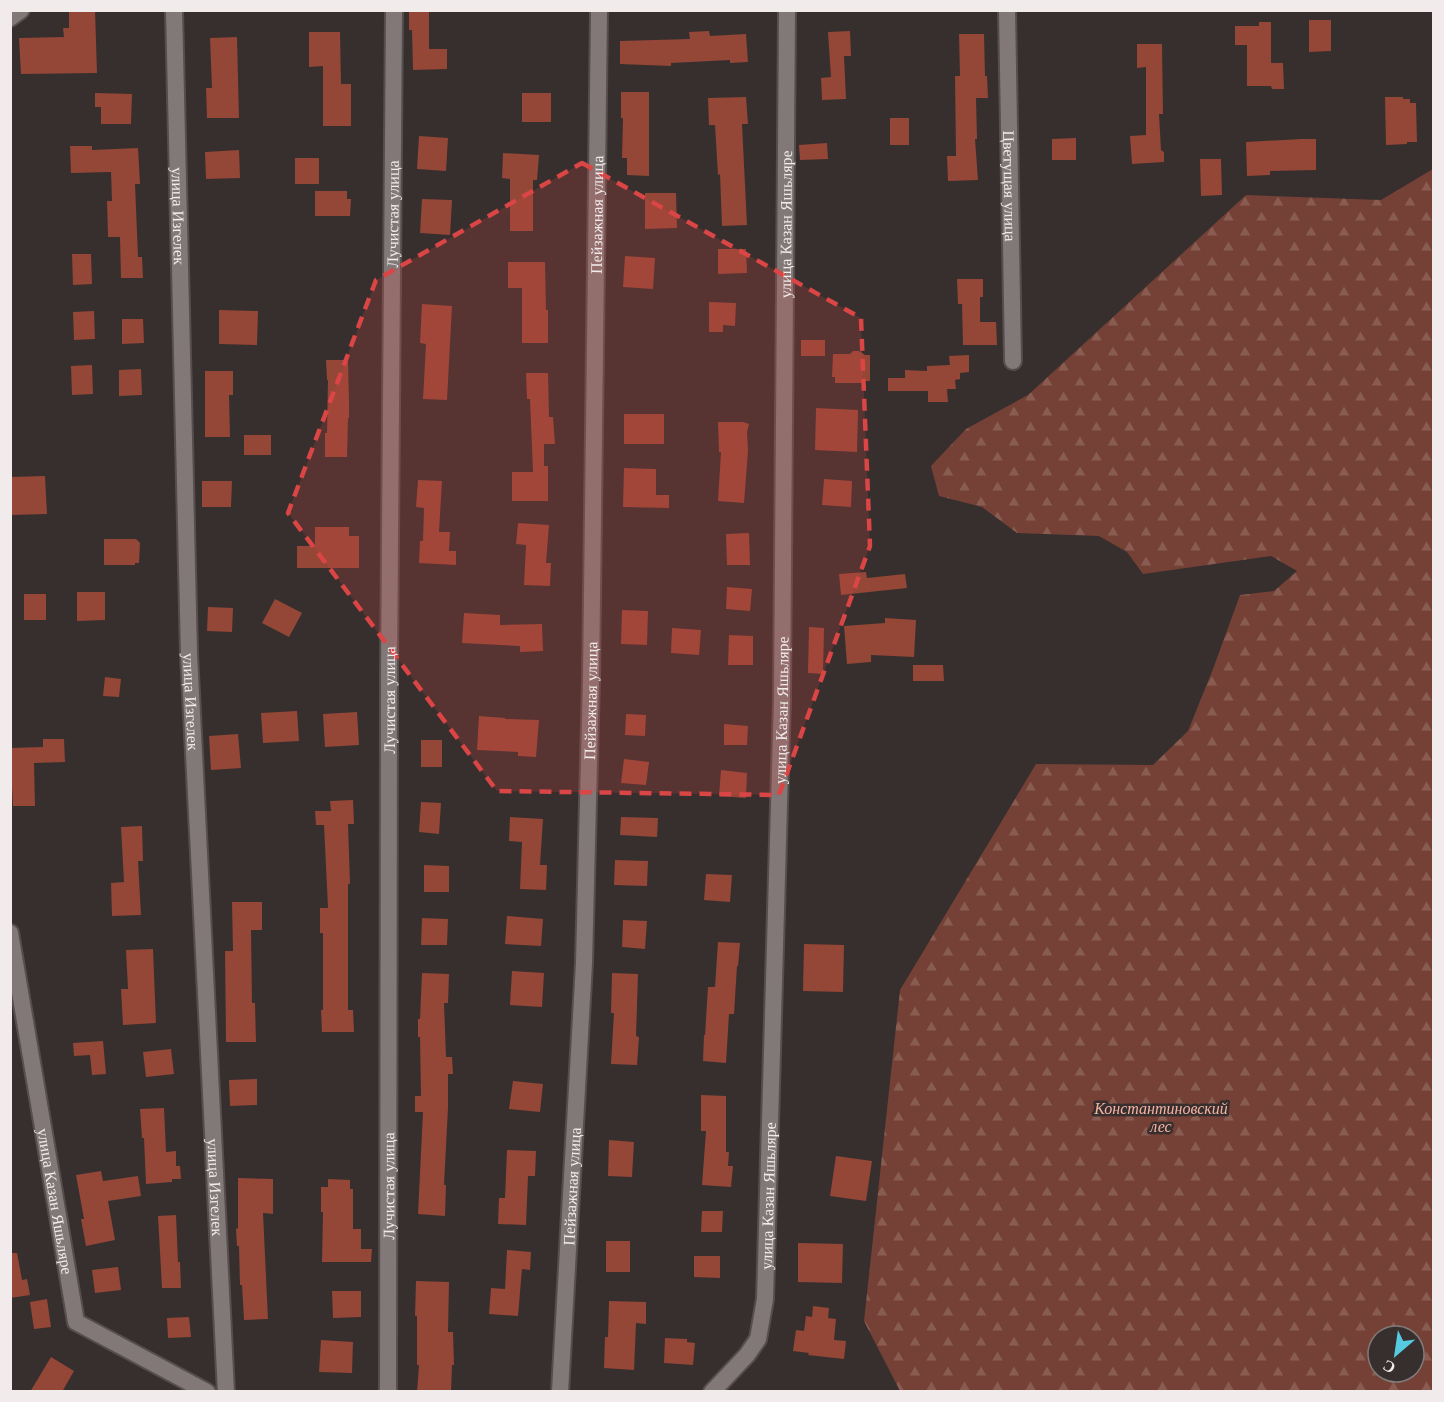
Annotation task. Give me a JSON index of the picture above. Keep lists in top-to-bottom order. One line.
{"streets":{"street":["Цветущая улица","улица Изгелек","Лучистая улица","Пейзажная улица","улица Казан Яшьляре"]},"parks":["Константиновский лес"],"north":"bottom left"}
